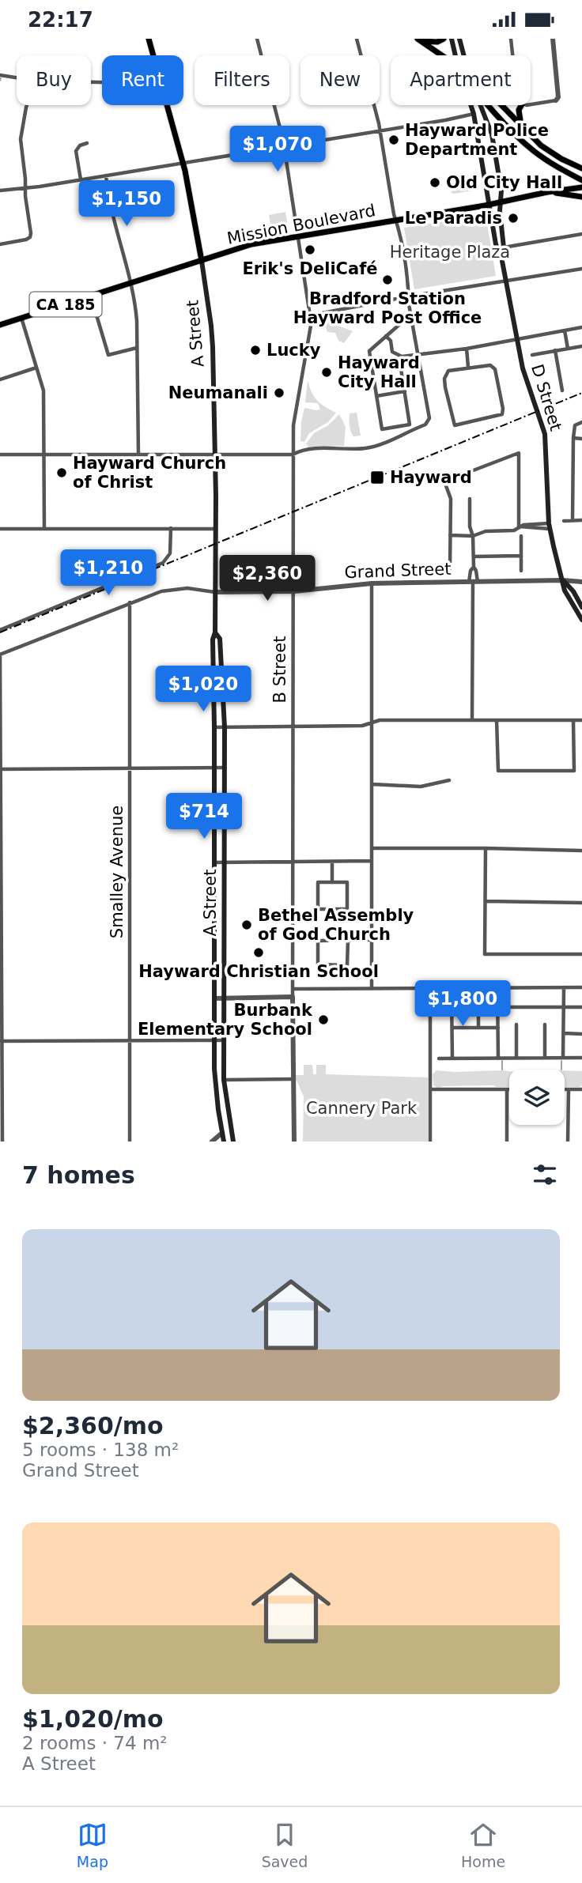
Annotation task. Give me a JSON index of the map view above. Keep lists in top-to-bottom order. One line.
{"streets":{"main road":["Mission Boulevard","CA 185","A Street","D Street"],"street":["Grand Street","B Street","Smalley Avenue"]},"crossings":[["Mission Boulevard","A Street"],["Mission Boulevard","D Street"],["Mission Boulevard","B Street"],["A Street","Grand Street"],["D Street","Grand Street"],["Grand Street","B Street"]],"parks":["Heritage Plaza","Cannery Park"],"places":{"other":["Hayward Police Department","Old City Hall","Le Paradis","Erik's DeliCafé","Bradford Station Hayward Post Office","Lucky","Hayward City Hall","Neumanali","Hayward Church of Christ","Bethel Assembly of God Church","Hayward Christian School","Burbank Elementary School"],"transit":["Hayward"]},"page":{"status":"22:17","chip":["Buy","Rent","Filters","New","Apartment"],"price":["$1,070","$1,150","$1,210","$2,360","$1,020","$714","$1,800"],"heading":"7 homes","list":[{"name":"$2,360/mo","note":"5 rooms · 138 m² · Grand Street"},{"name":"$1,020/mo","note":"2 rooms · 74 m² · A Street"}],"tabs":["Map","Saved","Home"]}}
